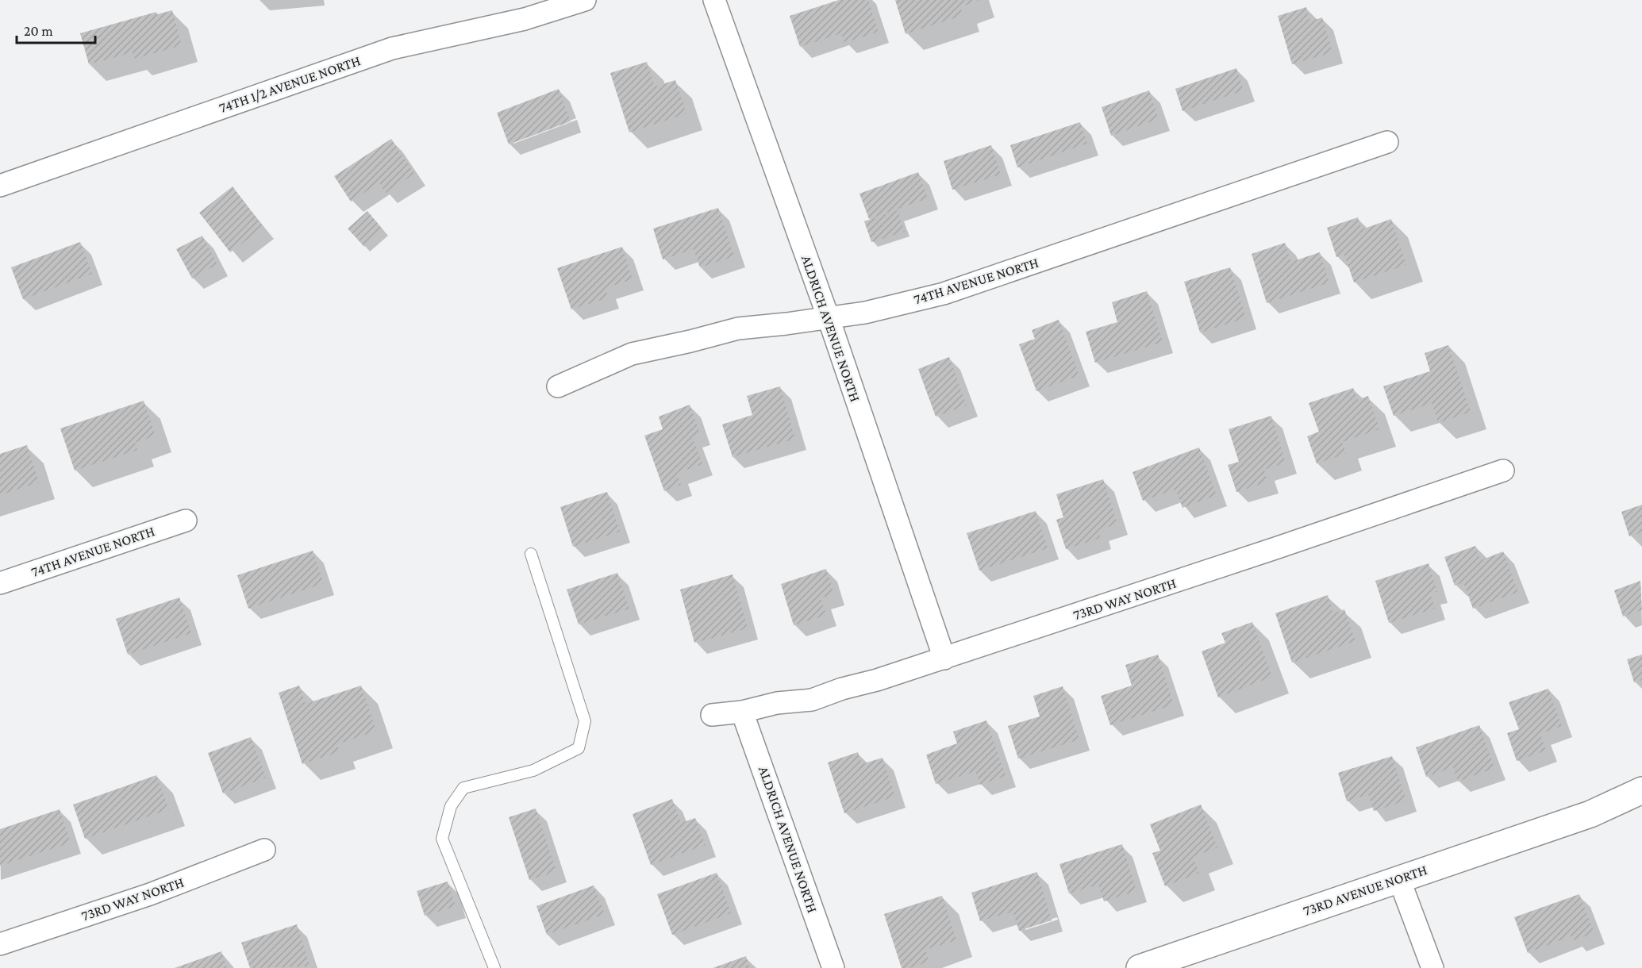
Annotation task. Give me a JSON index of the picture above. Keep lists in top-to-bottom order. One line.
{"streets":{"street":["74TH 1/2 AVENUE NORTH","74TH AVENUE NORTH","ALDRICH AVENUE NORTH","73RD WAY NORTH","73RD AVENUE NORTH"]},"crossings":[["74TH AVENUE NORTH","ALDRICH AVENUE NORTH"],["ALDRICH AVENUE NORTH","73RD WAY NORTH"]],"scale_bar":"20 m"}
